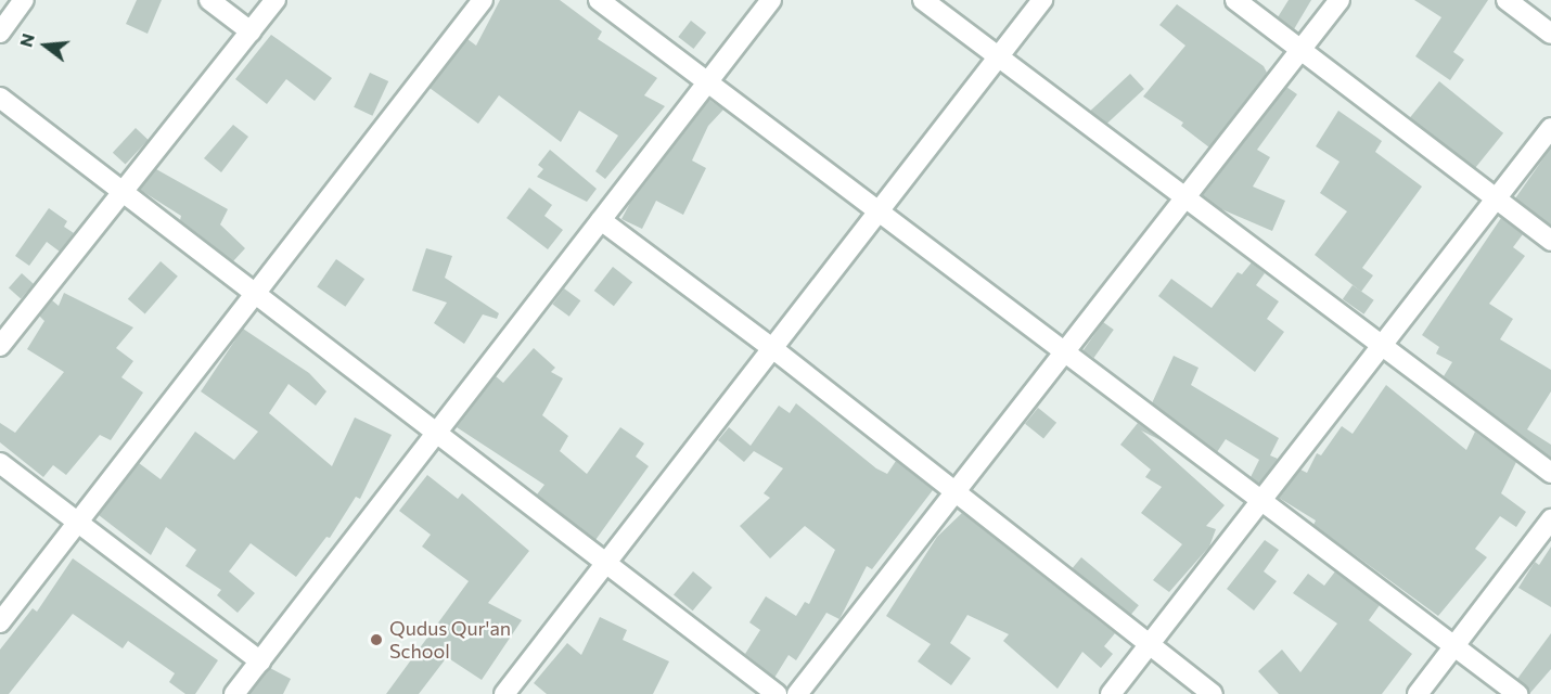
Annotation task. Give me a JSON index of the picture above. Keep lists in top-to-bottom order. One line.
{"places":["Qudus Qur'an School"],"north":"left"}
